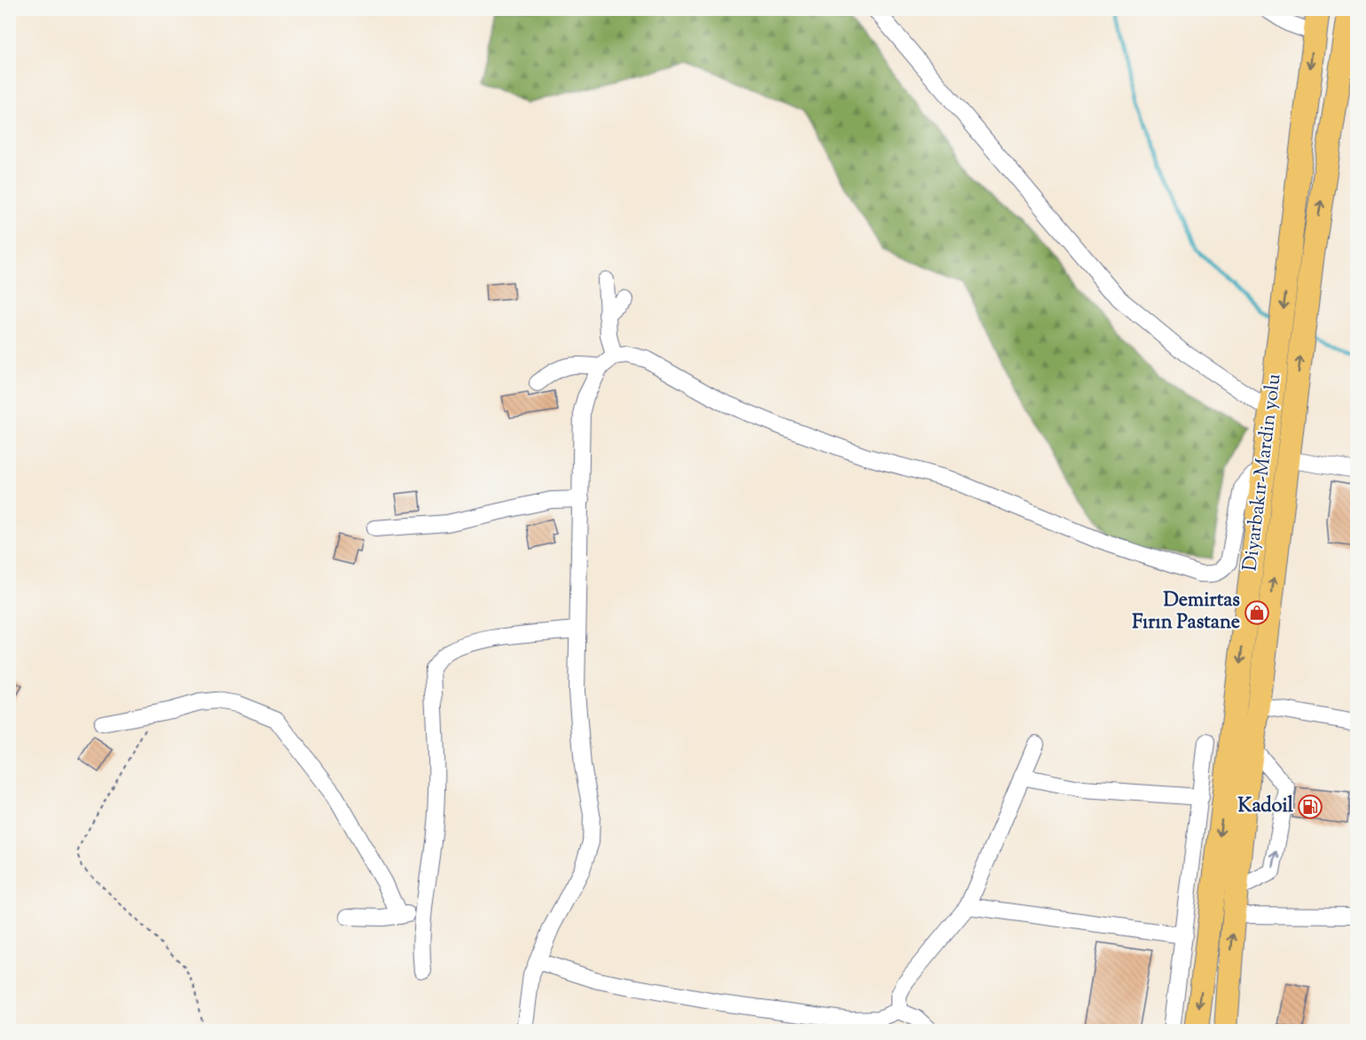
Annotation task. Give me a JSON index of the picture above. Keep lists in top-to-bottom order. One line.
{"streets":{"highway":["Diyarbakır-Mardin yolu"]},"places":{"shop":["Demirtas Fırın Pastane"],"fuel station":["Kadoil"]}}
